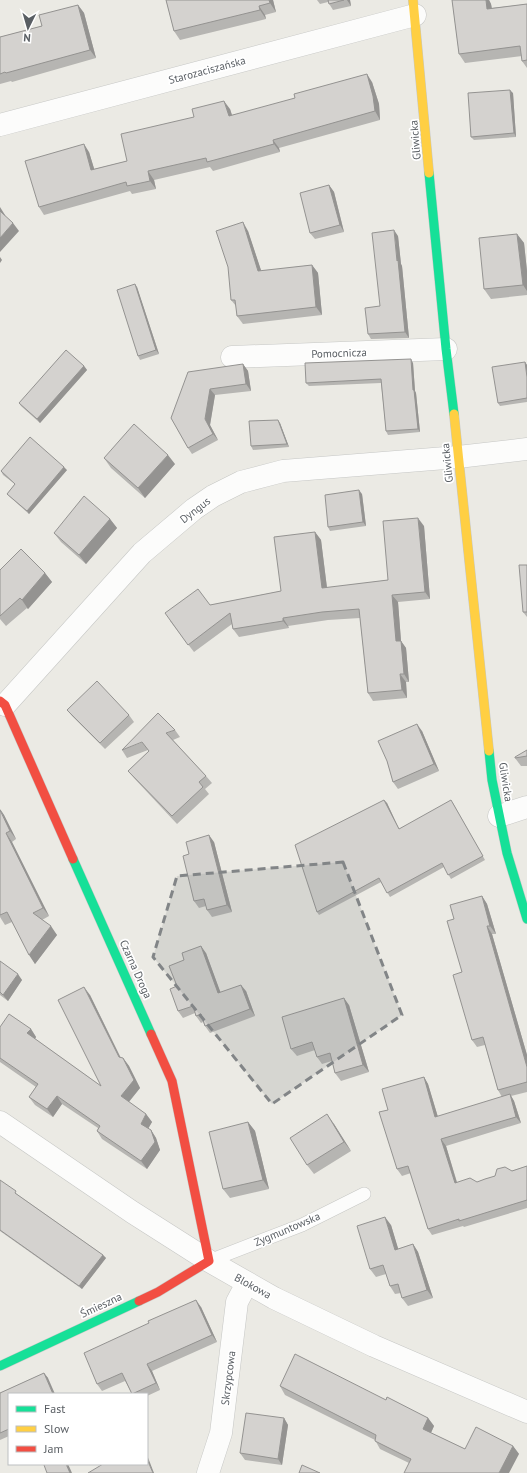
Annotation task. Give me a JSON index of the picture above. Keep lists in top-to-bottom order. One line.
{"streets":{"street":["Starozaciszańska","Gliwicka","Pomocnicza","Dyngus","Czarna Droga","Blokowa","Śmieszna","Skrzypcowa"],"lane":["Zygmuntowska"]},"crossings":[["Starozaciszańska","Gliwicka"],["Gliwicka","Pomocnicza"],["Gliwicka","Dyngus"],["Dyngus","Czarna Droga"],["Czarna Droga","Zygmuntowska"],["Czarna Droga","Blokowa"],["Czarna Droga","Śmieszna"],["Zygmuntowska","Blokowa"],["Zygmuntowska","Śmieszna"],["Blokowa","Śmieszna"],["Blokowa","Skrzypcowa"]],"legend":["Fast","Slow","Jam"],"north":"bottom"}
